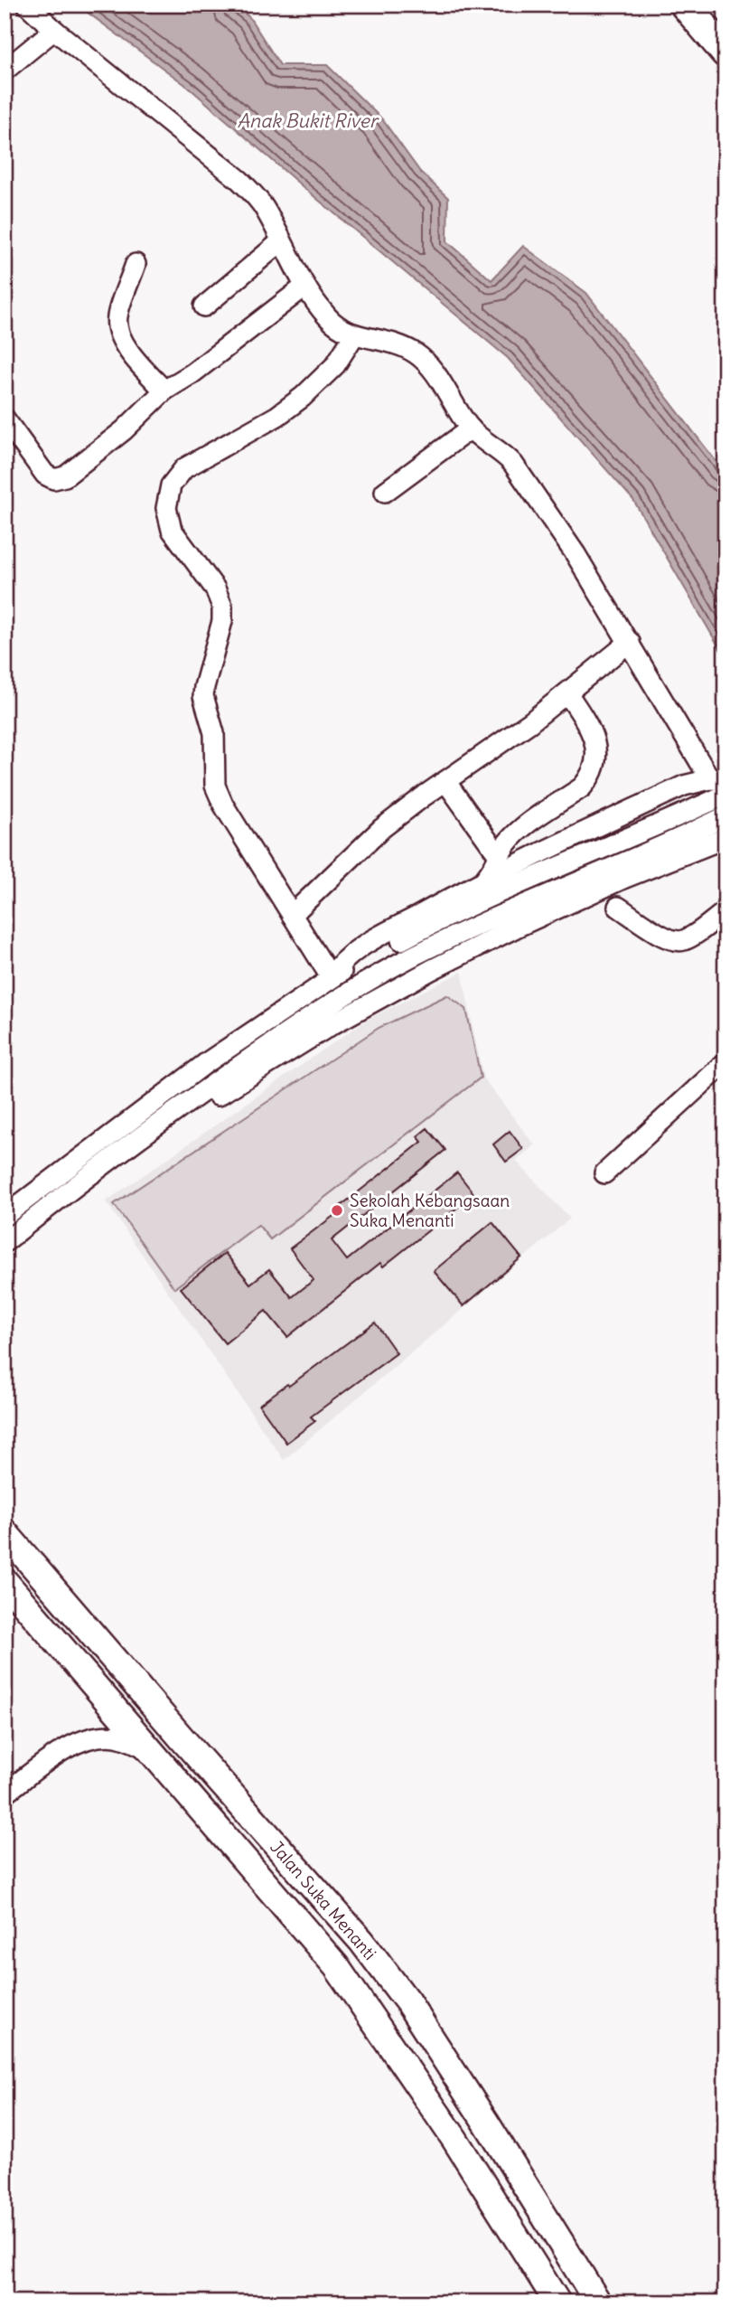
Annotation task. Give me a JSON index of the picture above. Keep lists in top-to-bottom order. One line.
{"streets":{"main road":["Jalan Suka Menanti"]},"water":["Anak Bukit River"],"places":["Sekolah Kebangsaan Suka Menanti"]}
